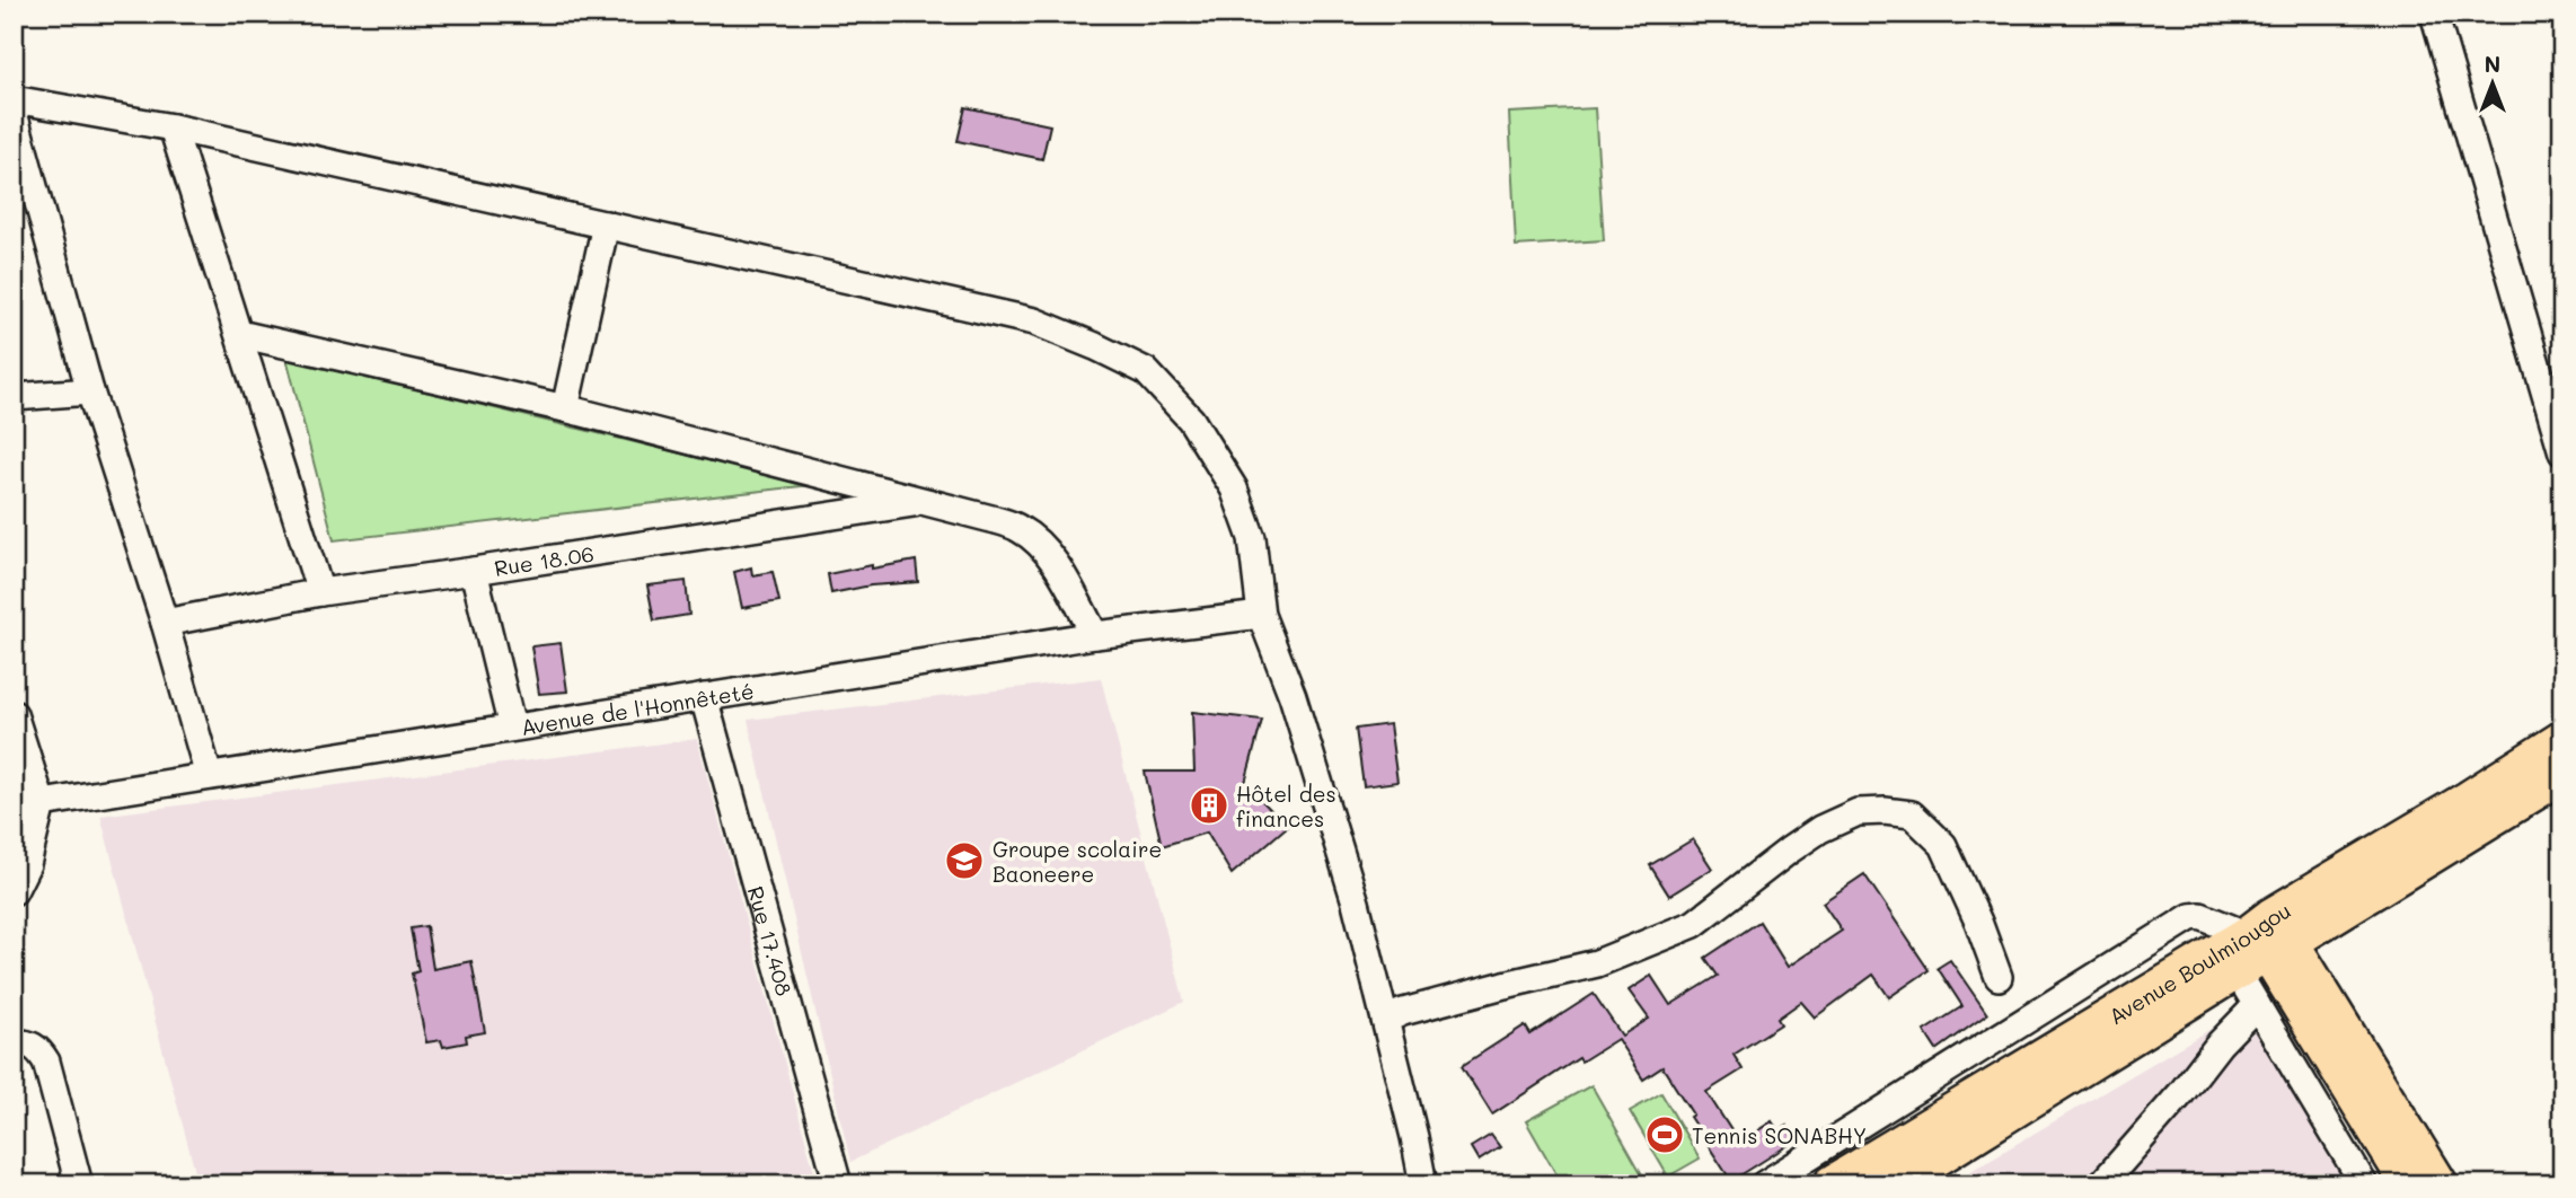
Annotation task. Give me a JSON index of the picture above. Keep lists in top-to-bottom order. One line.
{"streets":{"highway":["Avenue Boulmiougou"],"street":["Rue 18.06","Avenue de l'Honnêteté","Rue 17.408"]},"crossings":[["Avenue de l'Honnêteté","Rue 17.408"]],"places":{"building":["Hôtel des finances"],"school or university":["Groupe scolaire Baoneere"],"sports":["Tennis SONABHY"]},"north":"top"}
